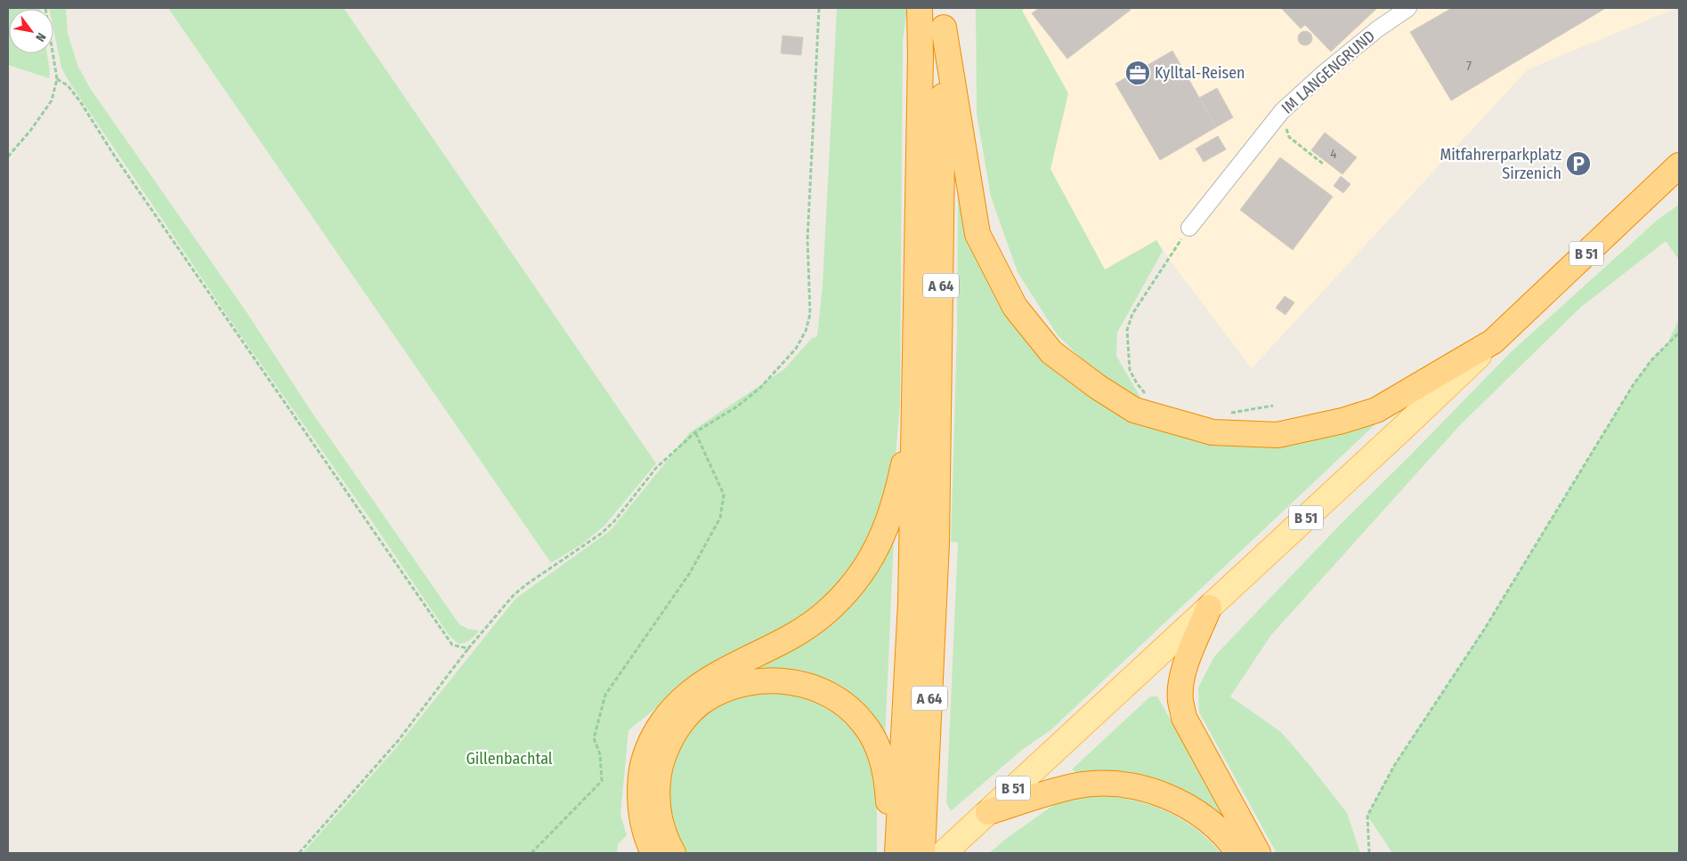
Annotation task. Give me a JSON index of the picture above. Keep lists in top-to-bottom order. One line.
{"streets":{"highway":["B 51","A 64"],"street":["IM LANGENGRUND"]},"parks":["Gillenbachtal"],"places":{"office":["Kylltal-Reisen"],"parking":["Mitfahrerparkplatz Sirzenich"]},"house_numbers":["7","4"],"north":"bottom right"}
